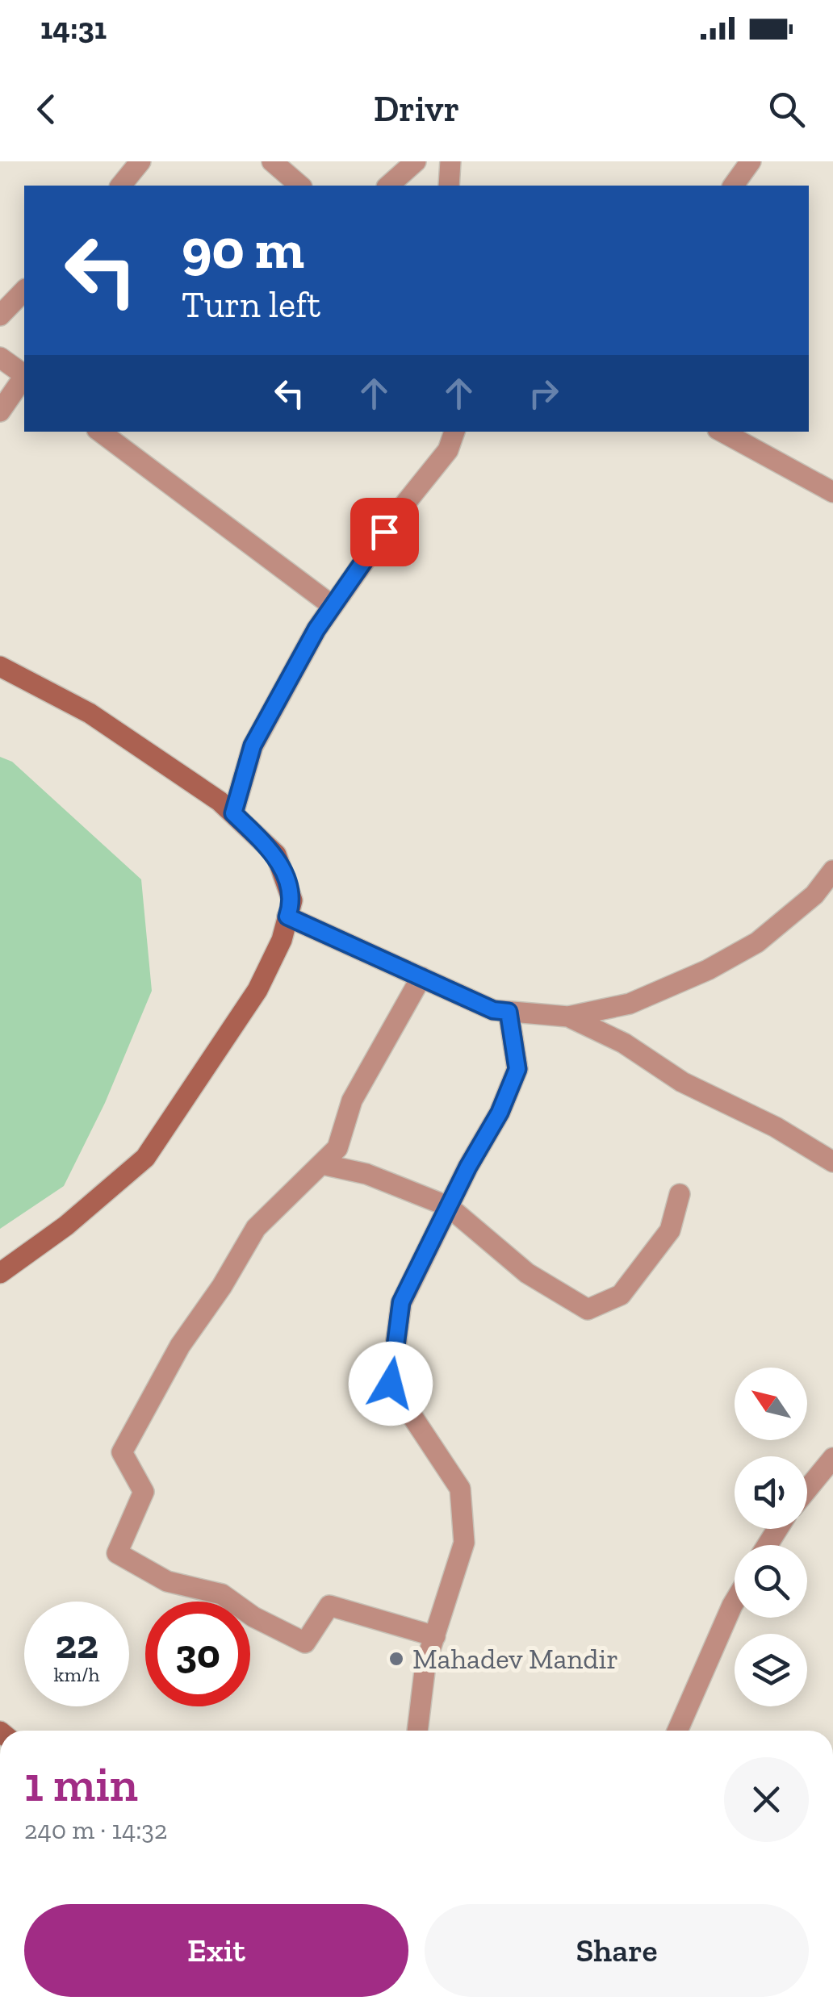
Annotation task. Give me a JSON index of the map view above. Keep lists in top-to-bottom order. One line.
{"places":["Mahadev Mandir"],"north":"top left","page":{"status":"14:31","header":"Drivr","turn":["90 m","Turn left"],"speed":"22 km/h","limit":"30","heading":["1 min","240 m · 14:32"],"buttons":["Exit","Share"]}}
